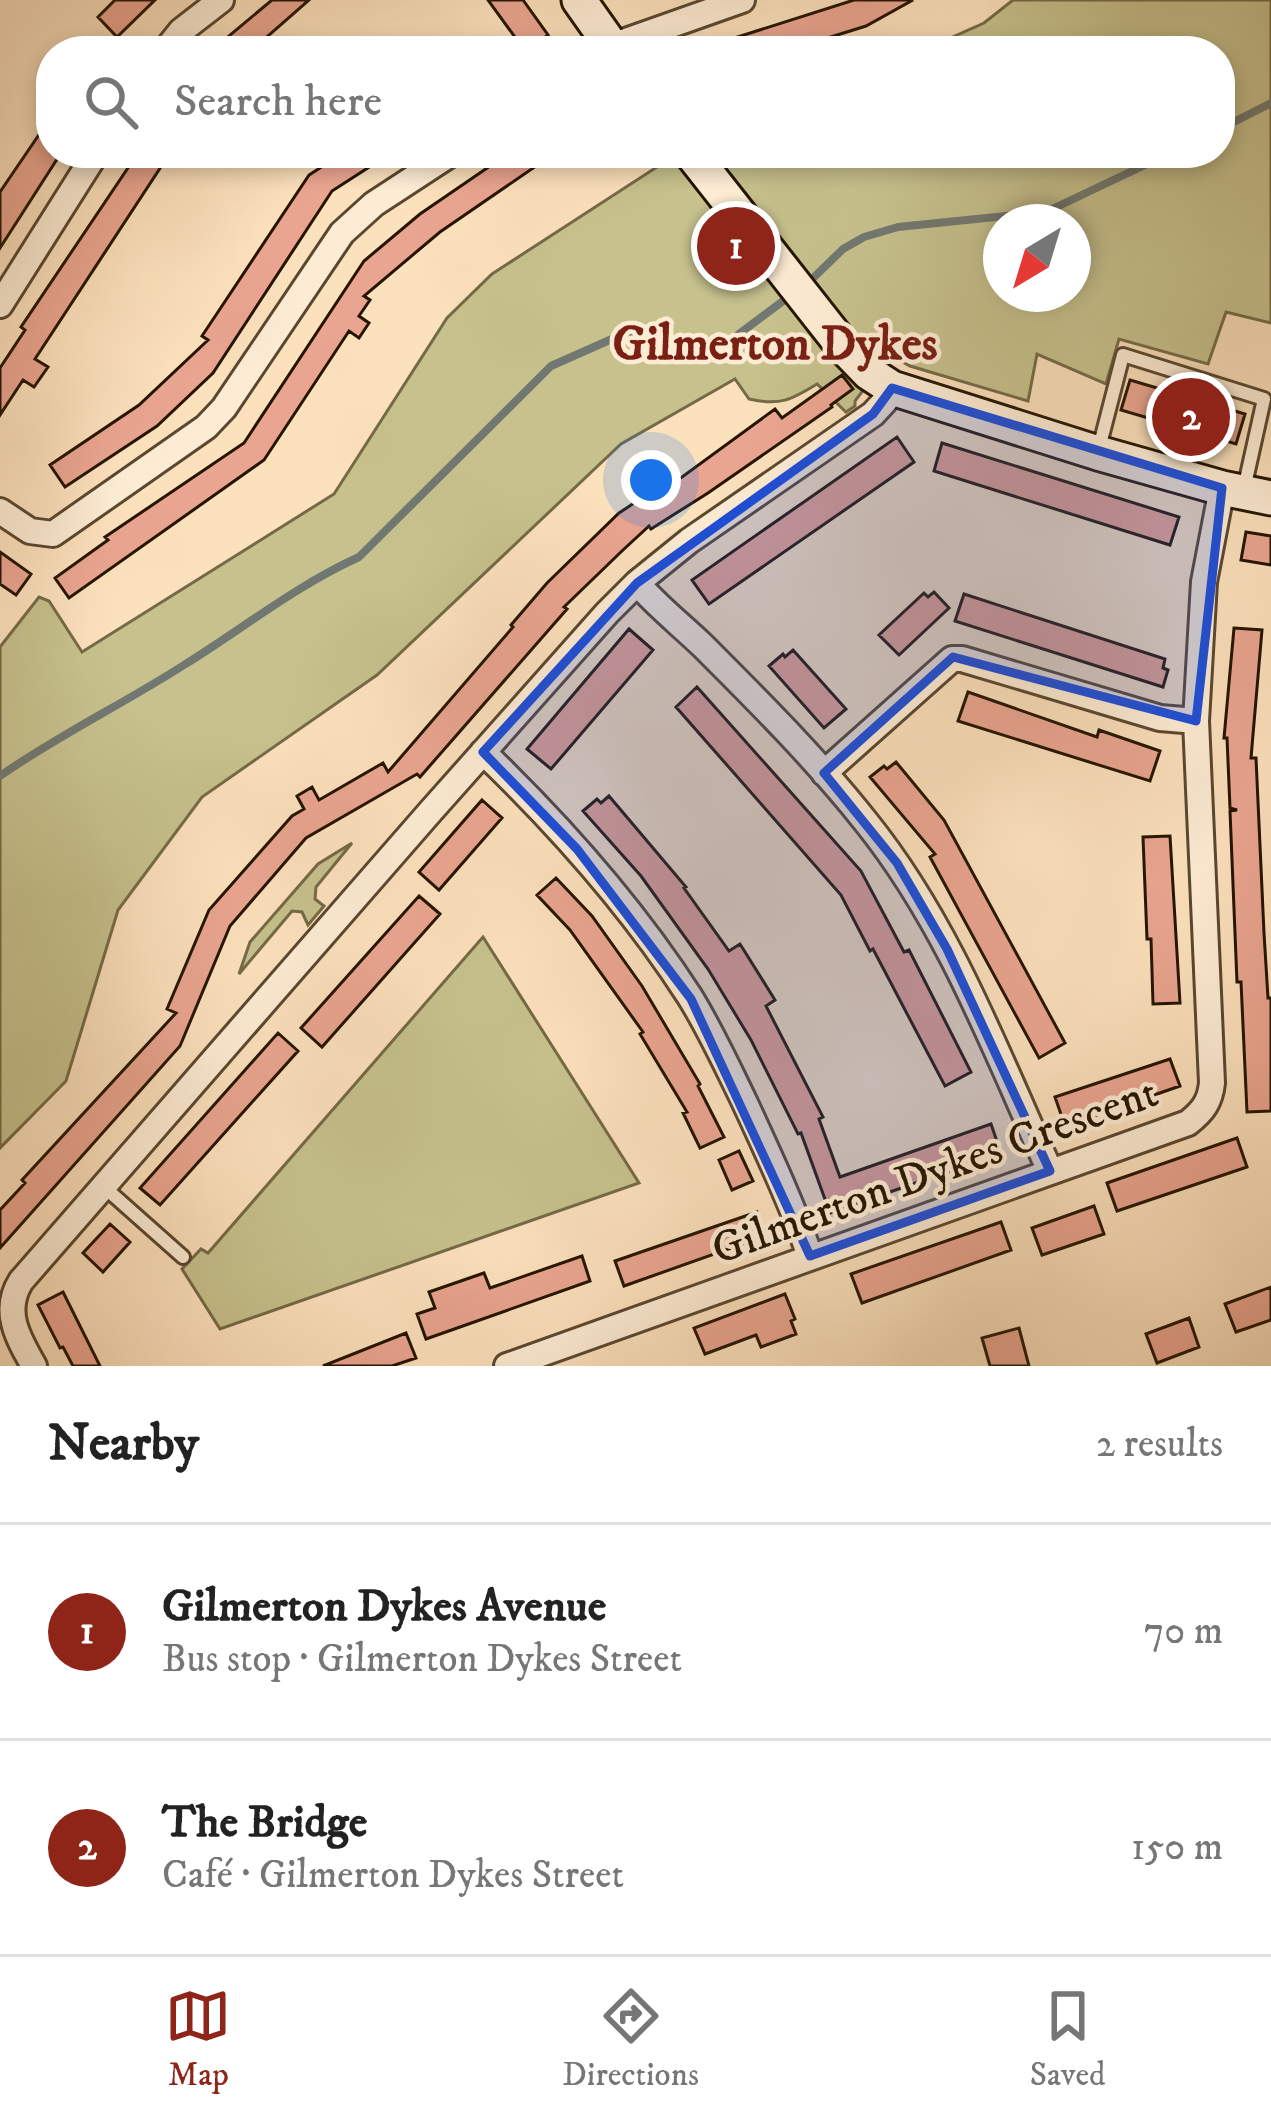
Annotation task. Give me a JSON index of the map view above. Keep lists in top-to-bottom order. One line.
{"streets":{"street":["Gilmerton Dykes Crescent"]},"districts":["Gilmerton Dykes"],"north":"bottom left","page":{"search":"Search here","pins":["1","2"],"heading":["Nearby","2 results"],"list":[{"mark":"1","name":"Gilmerton Dykes Avenue","note":"Bus stop · Gilmerton Dykes Street","value":"70 m"},{"mark":"2","name":"The Bridge","note":"Café · Gilmerton Dykes Street","value":"150 m"}],"nav":["Map","Directions","Saved"]}}
